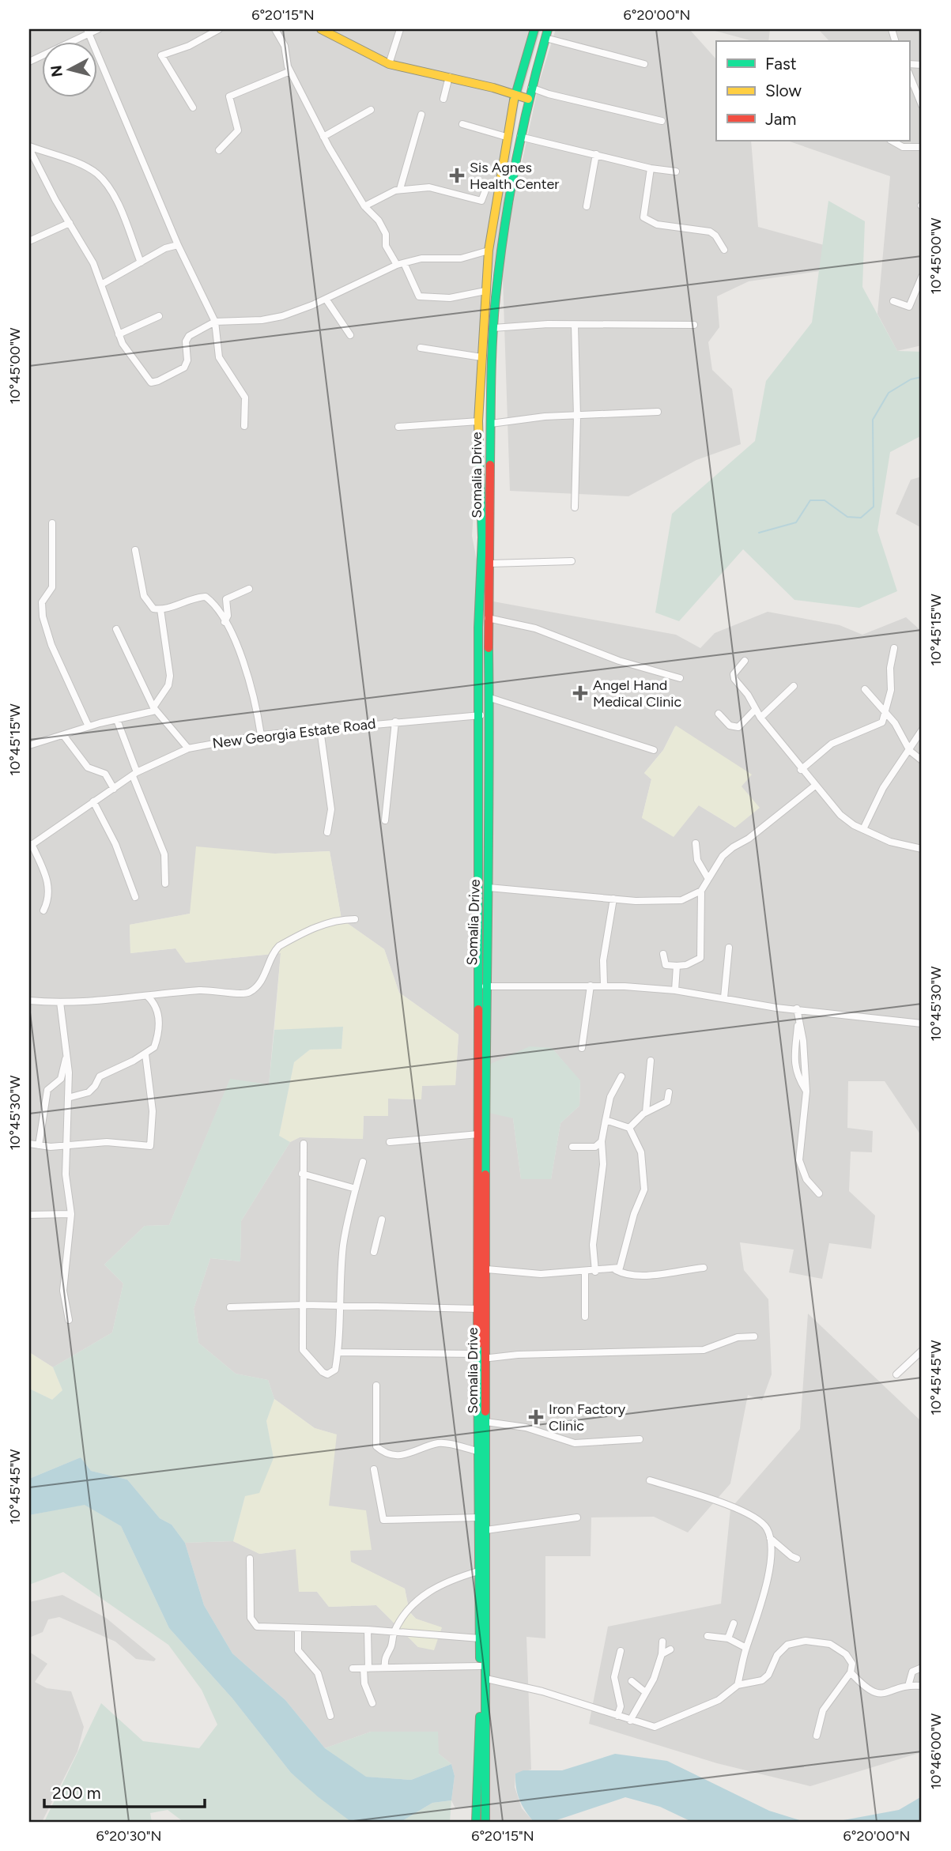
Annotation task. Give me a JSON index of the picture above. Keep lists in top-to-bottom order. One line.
{"streets":{"main road":["Somalia Drive"],"street":["New Georgia Estate Road"]},"crossings":[["Somalia Drive","New Georgia Estate Road"]],"places":{"health":["Sis Agnes Health Center","Angel Hand Medical Clinic","Iron Factory Clinic"]},"legend":["Fast","Slow","Jam"],"scale_bar":"200 m","north":"left","coordinates":["6°20'15\"N","6°20'00\"N","10°45'00\"W","10°45'15\"W","10°45'30\"W","10°45'45\"W","10°46'00\"W","6°20'30\"N"]}
